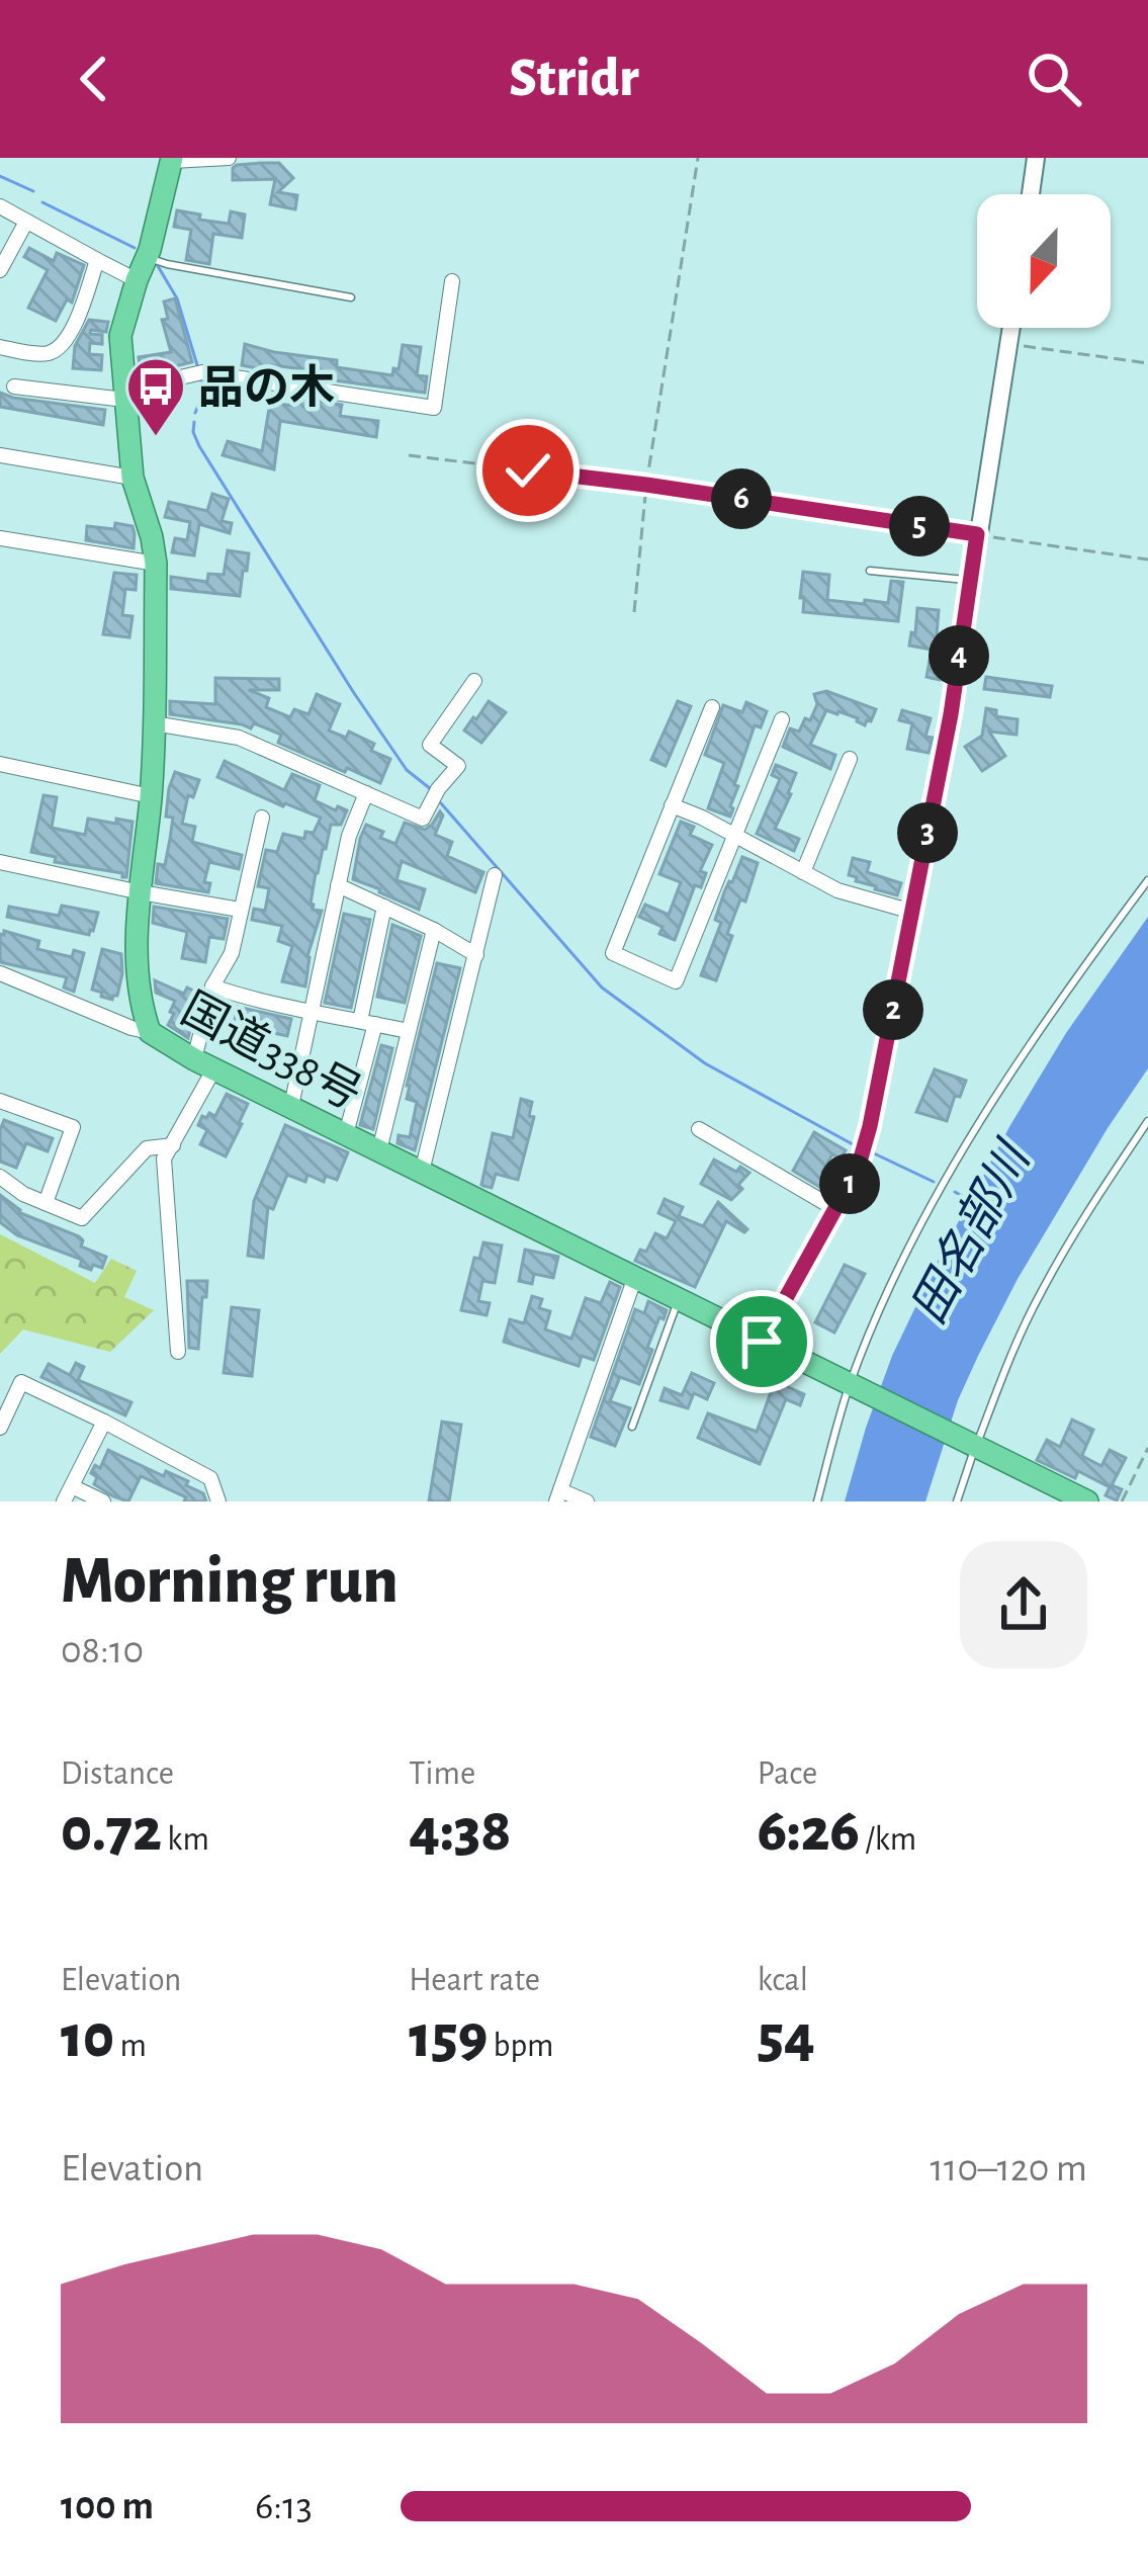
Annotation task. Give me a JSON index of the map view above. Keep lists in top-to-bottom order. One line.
{"streets":{"highway":["国道338号"]},"water":["田名部川"],"places":{"bus stop":["品の木"]},"north":"bottom","page":{"header":"Stridr","pins":["6","5","4","3","2","1"],"heading":["Morning run","08:10"],"stats":[["Distance","0.72 km"],["Time","4:38"],["Pace","6:26 /km"],["Elevation","10 m"],["Heart rate","159 bpm"],["kcal","54"]],"chart":["Elevation","110–120 m"],"list":[{"name":"100 m","note":"6:13"}]}}
